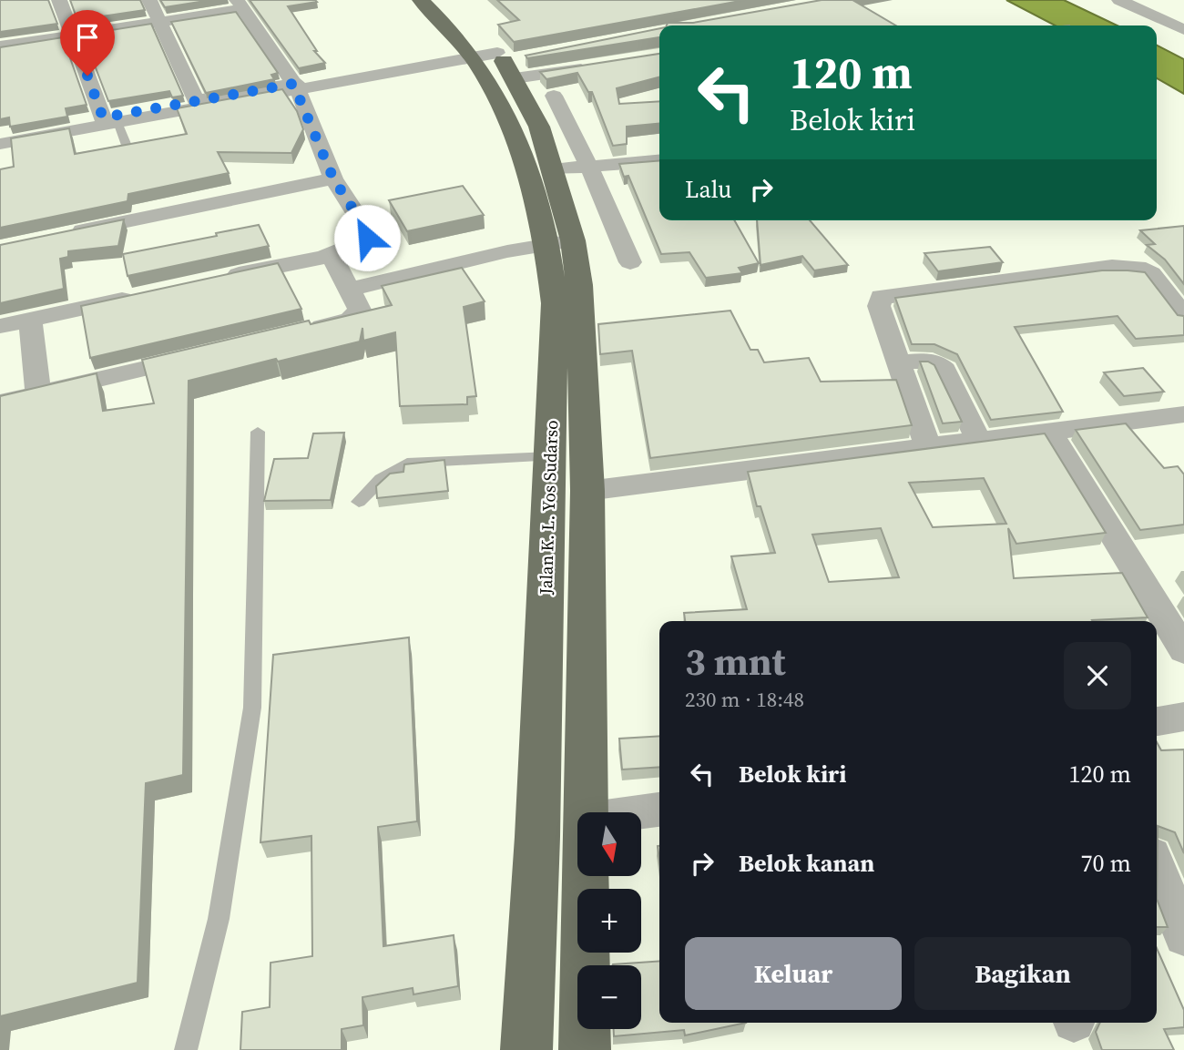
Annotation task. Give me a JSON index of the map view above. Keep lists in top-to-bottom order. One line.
{"streets":{"highway":["Jalan K. L. Yos Sudarso"]},"north":"bottom","page":{"turn":["120 m","Belok kiri"],"then":"Lalu","heading":["3 mnt","230 m · 18:48"],"list":[{"name":"Belok kiri","value":"120 m"},{"name":"Belok kanan","value":"70 m"}],"map_buttons":["+","−"],"buttons":["Keluar","Bagikan"]}}
